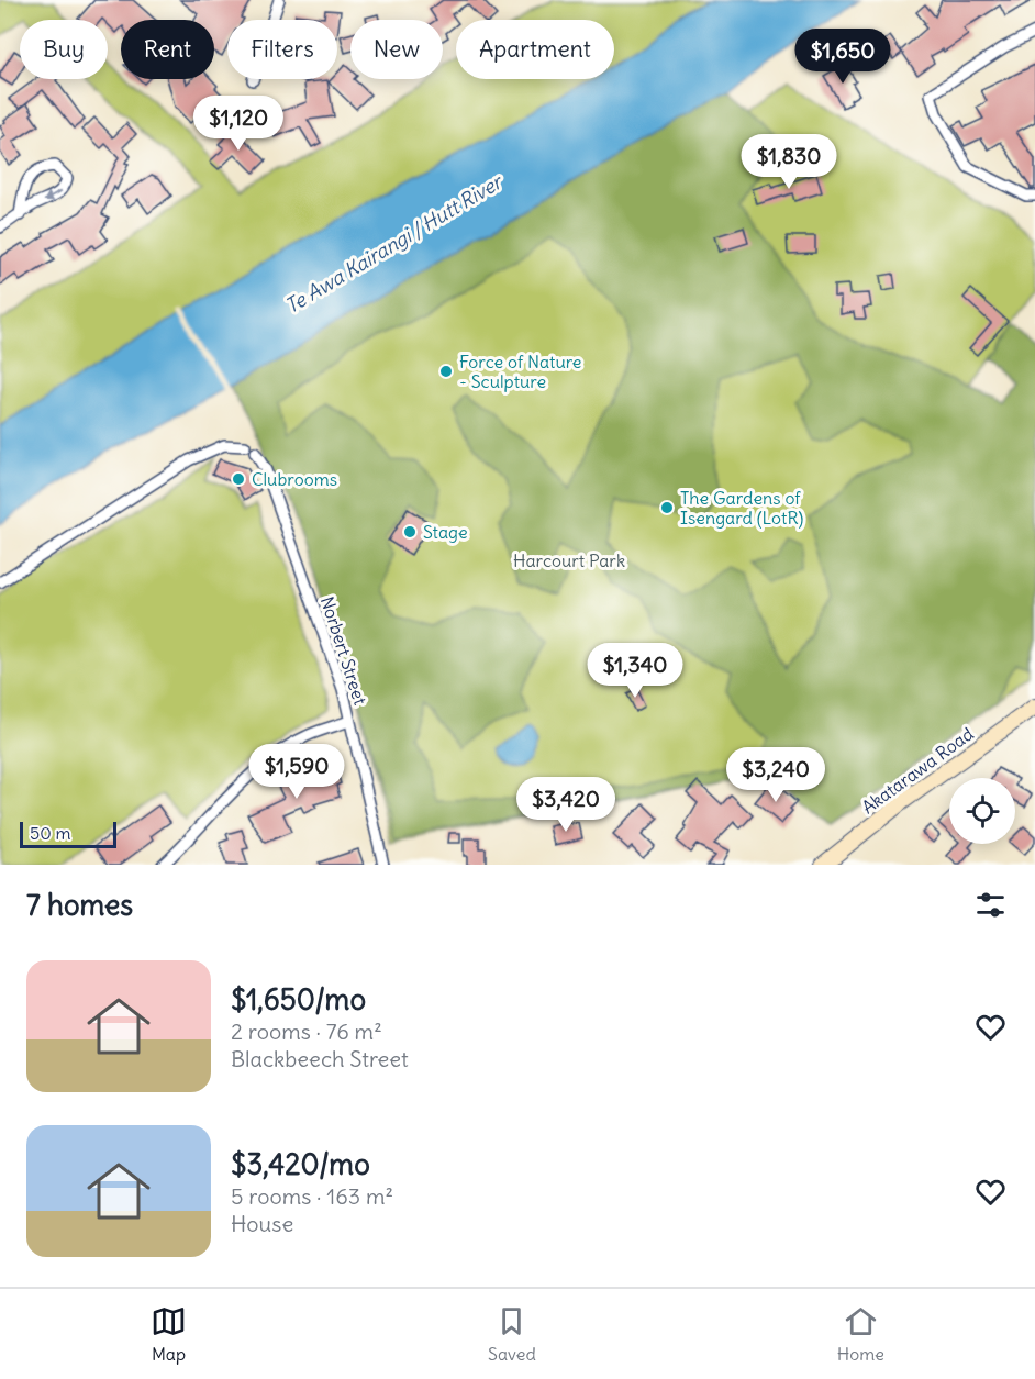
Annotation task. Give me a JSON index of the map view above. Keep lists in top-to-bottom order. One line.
{"streets":{"street":["Norbert Street","Akatarawa Road"]},"water":["Te Awa Kairangi / Hutt River"],"parks":["Harcourt Park"],"places":["Force of Nature - Sculpture","Clubrooms","The Gardens of Isengard (LotR)","Stage"],"scale_bar":"50 m","page":{"chip":["Buy","Rent","Filters","New","Apartment"],"price":["$1,650","$1,120","$1,830","$1,340","$1,590","$3,240","$3,420"],"scale":"50 m","heading":"7 homes","list":[{"name":"$1,650/mo","note":"2 rooms · 76 m² · Blackbeech Street"},{"name":"$3,420/mo","note":"5 rooms · 163 m² · House"}],"tabs":["Map","Saved","Home"]}}
